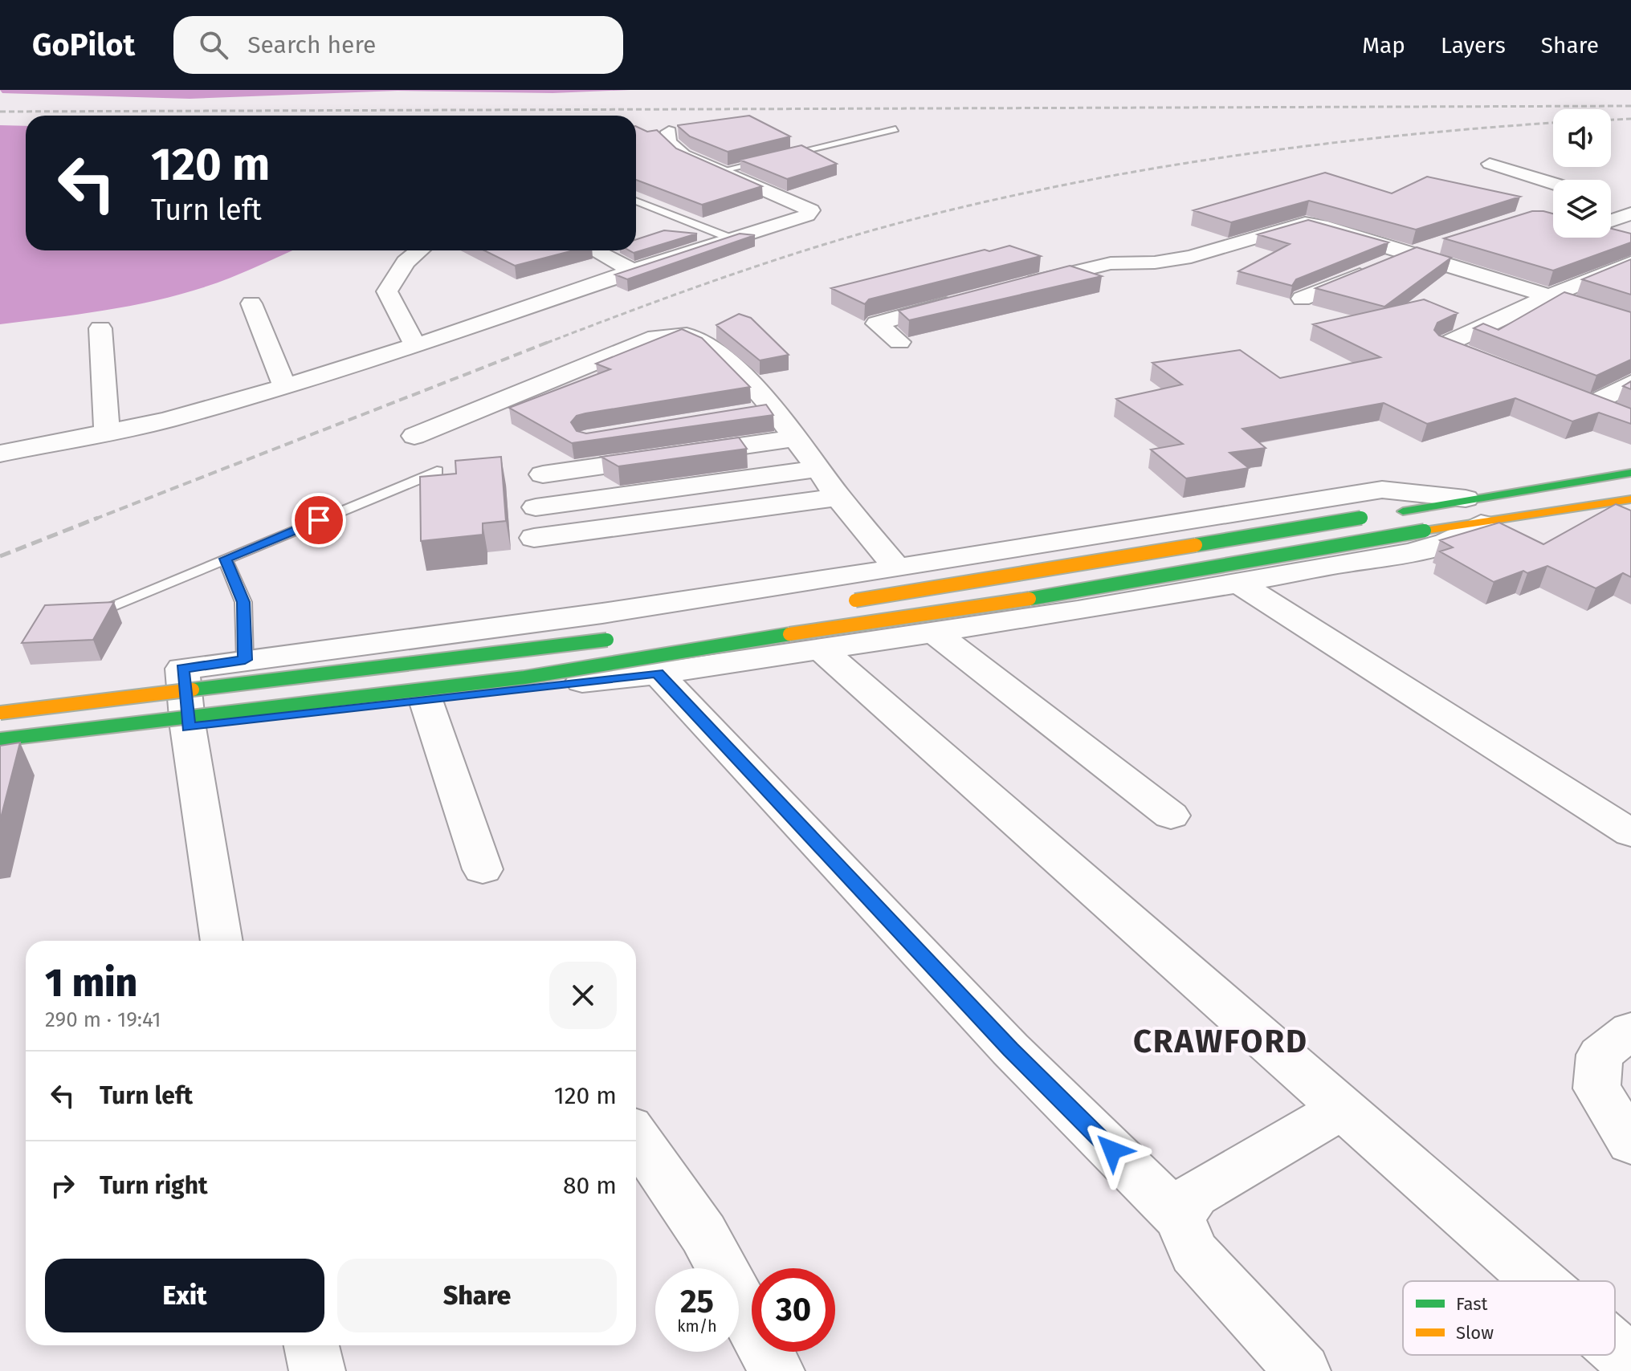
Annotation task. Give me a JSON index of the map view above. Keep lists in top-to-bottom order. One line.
{"districts":["CRAWFORD"],"legend":["Fast","Slow"],"page":{"header":"GoPilot","search":"Search here","nav":["Map","Layers","Share"],"turn":["120 m","Turn left"],"heading":["1 min","290 m · 19:41"],"list":[{"name":"Turn left","value":"120 m"},{"name":"Turn right","value":"80 m"}],"buttons":["Exit","Share"],"speed":"25 km/h","limit":"30"}}
